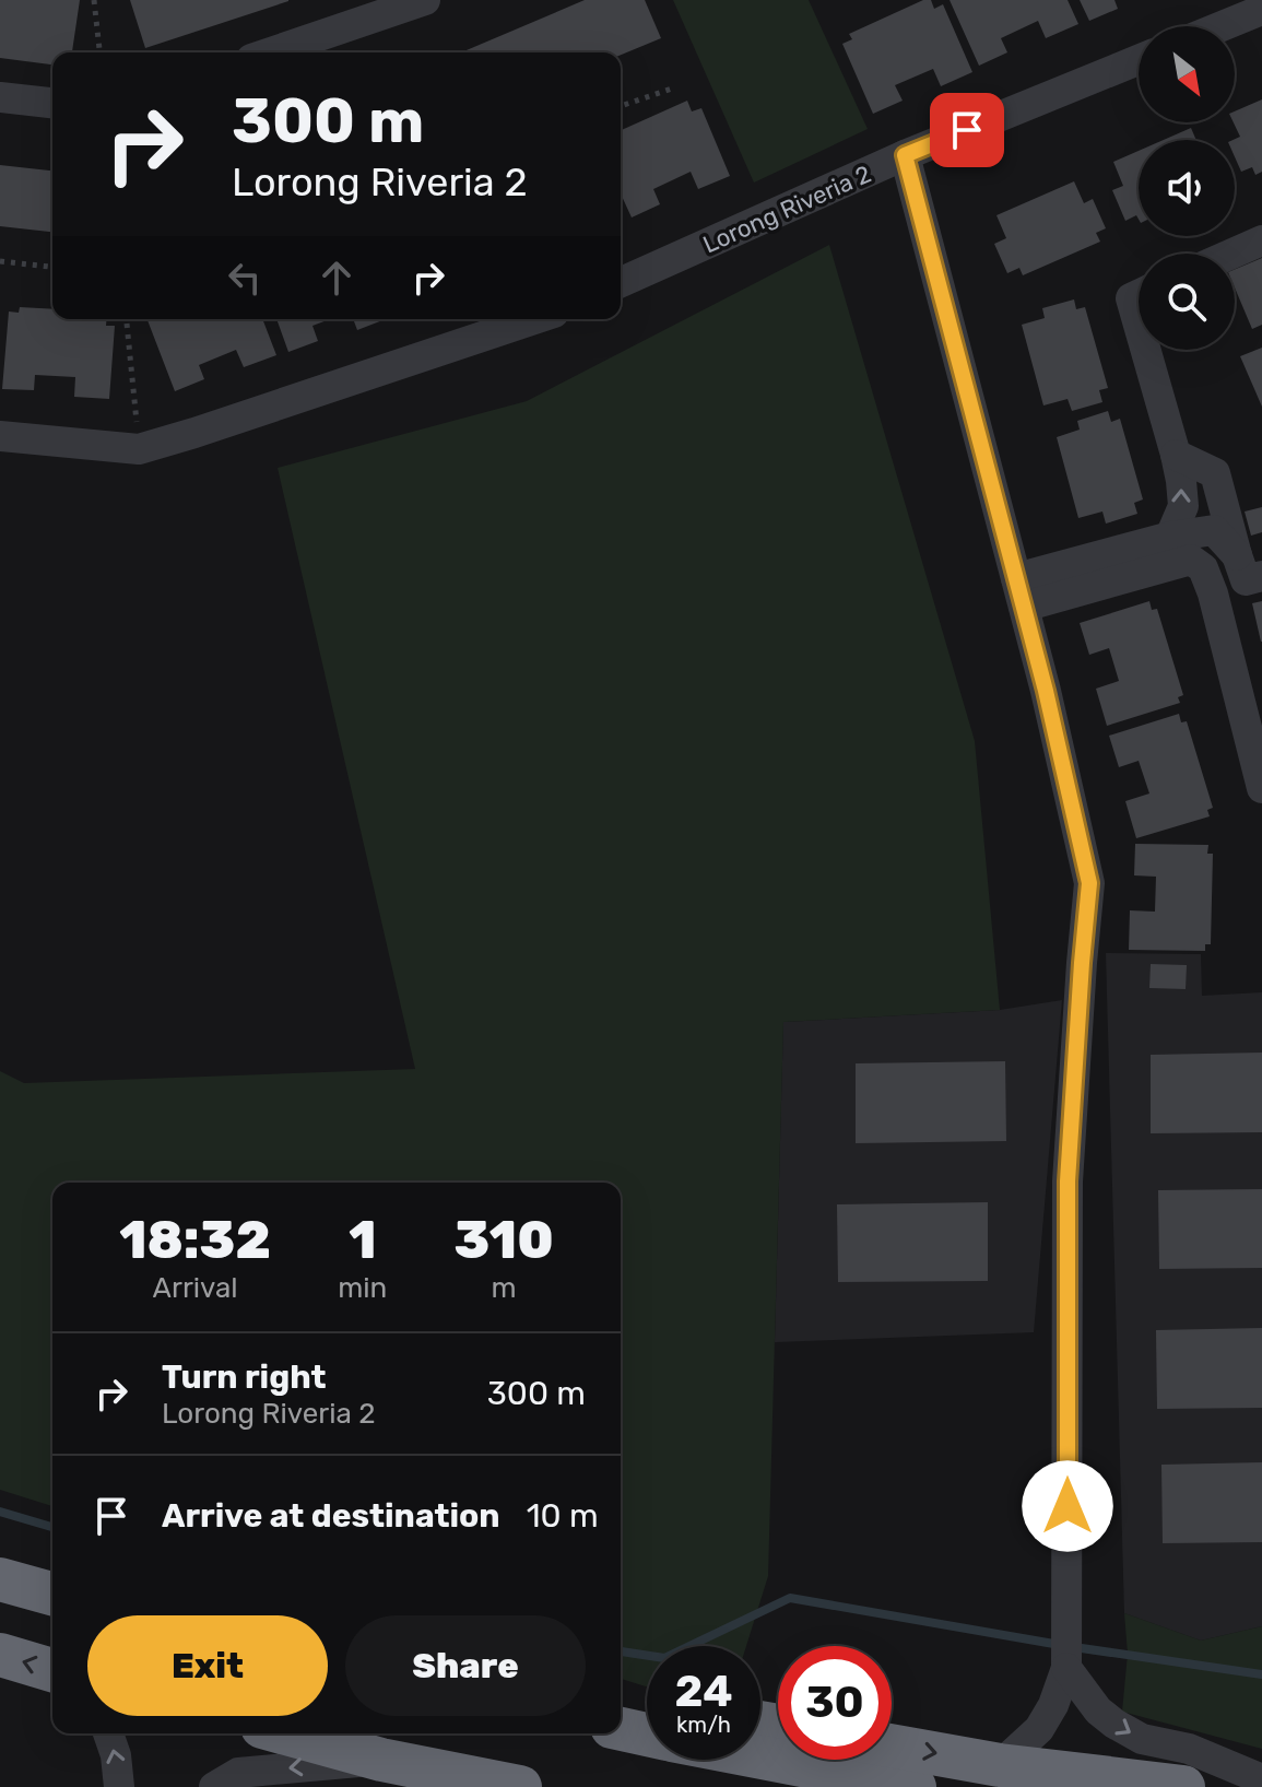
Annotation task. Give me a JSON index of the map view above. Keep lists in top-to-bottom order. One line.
{"streets":{"street":["Lorong Riveria 2"]},"north":"bottom right","page":{"turn":["300 m","Lorong Riveria 2"],"eta":["18:32","Arrival","1","min","310","m"],"list":[{"name":"Turn right","note":"Lorong Riveria 2","value":"300 m"},{"name":"Arrive at destination","value":"10 m"}],"buttons":["Exit","Share"],"speed":"24 km/h","limit":"30"}}
